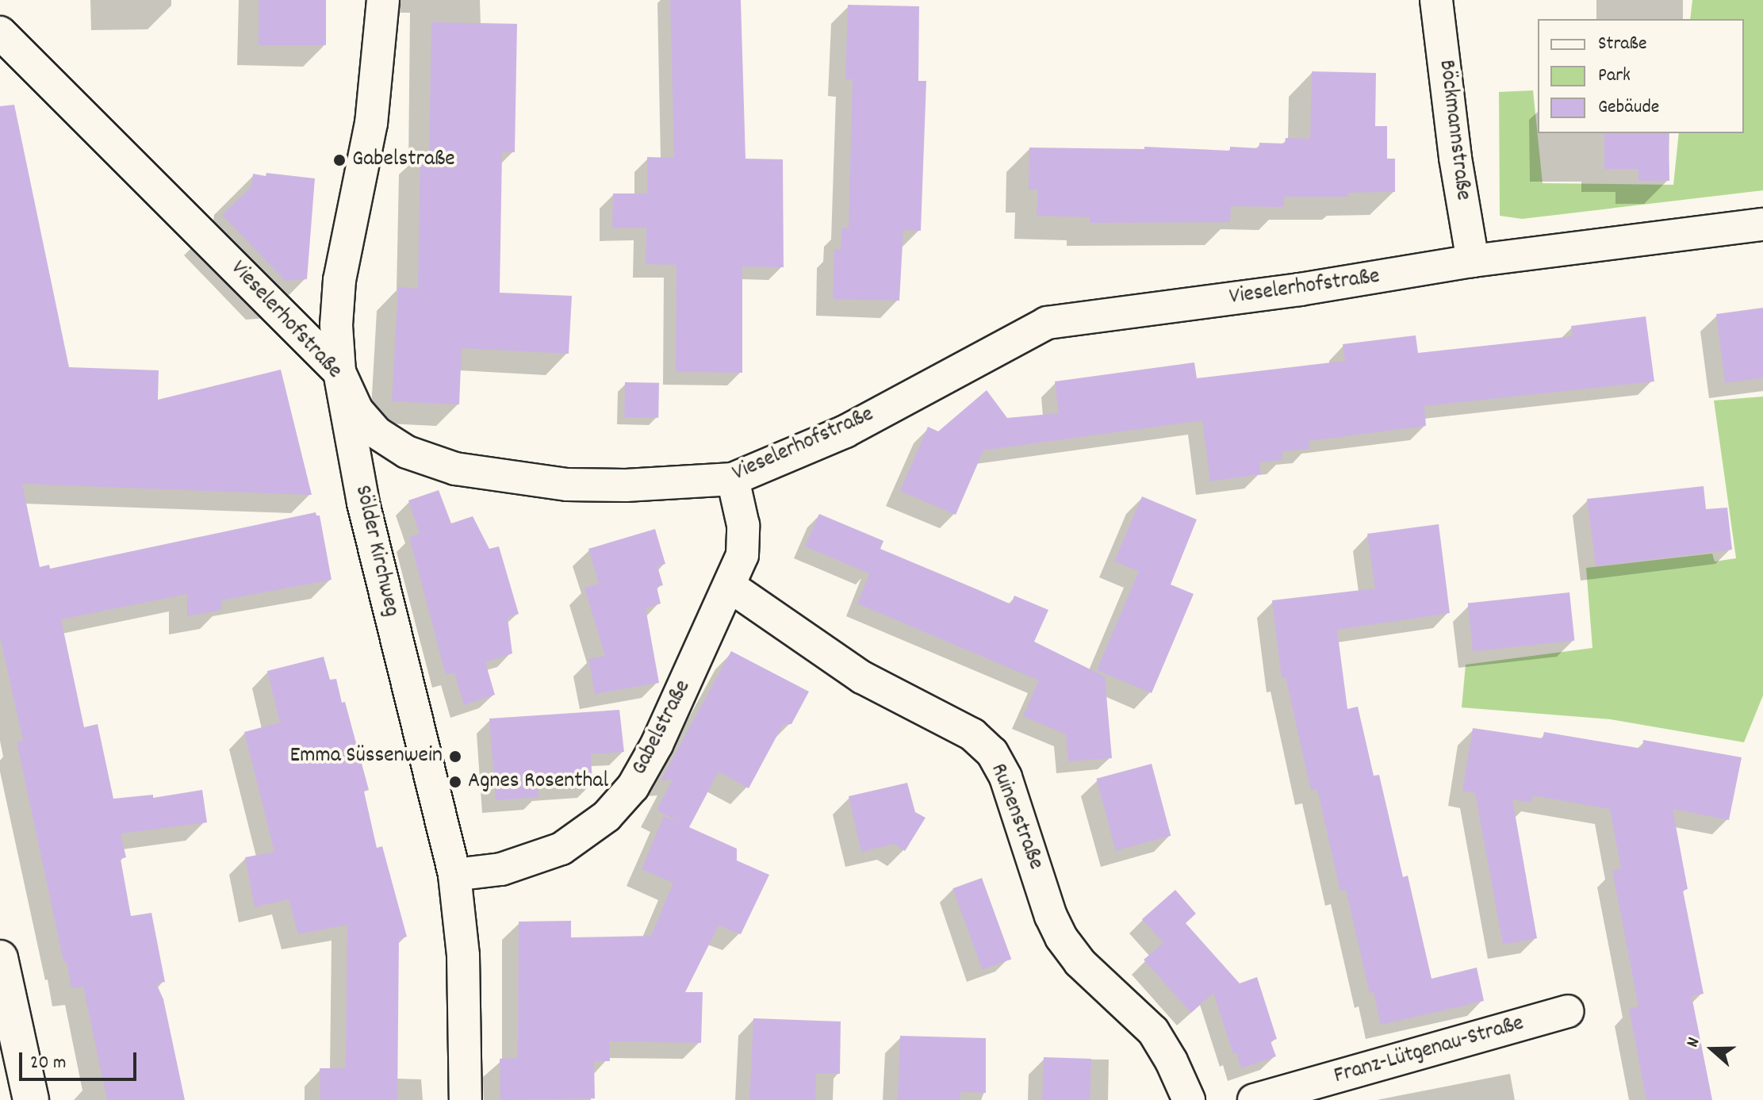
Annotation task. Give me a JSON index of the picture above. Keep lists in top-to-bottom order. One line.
{"streets":{"street":["Böckmannstraße","Vieselerhofstraße","Sölder Kirchweg","Gabelstraße","Ruinenstraße","Franz-Lütgenau-Straße"]},"crossings":[["Böckmannstraße","Vieselerhofstraße"],["Vieselerhofstraße","Sölder Kirchweg"],["Sölder Kirchweg","Gabelstraße"],["Gabelstraße","Ruinenstraße"]],"places":["Gabelstraße","Emma Süssenwein","Agnes Rosenthal"],"legend":["Straße","Park","Gebäude"],"scale_bar":"20 m","north":"left"}
